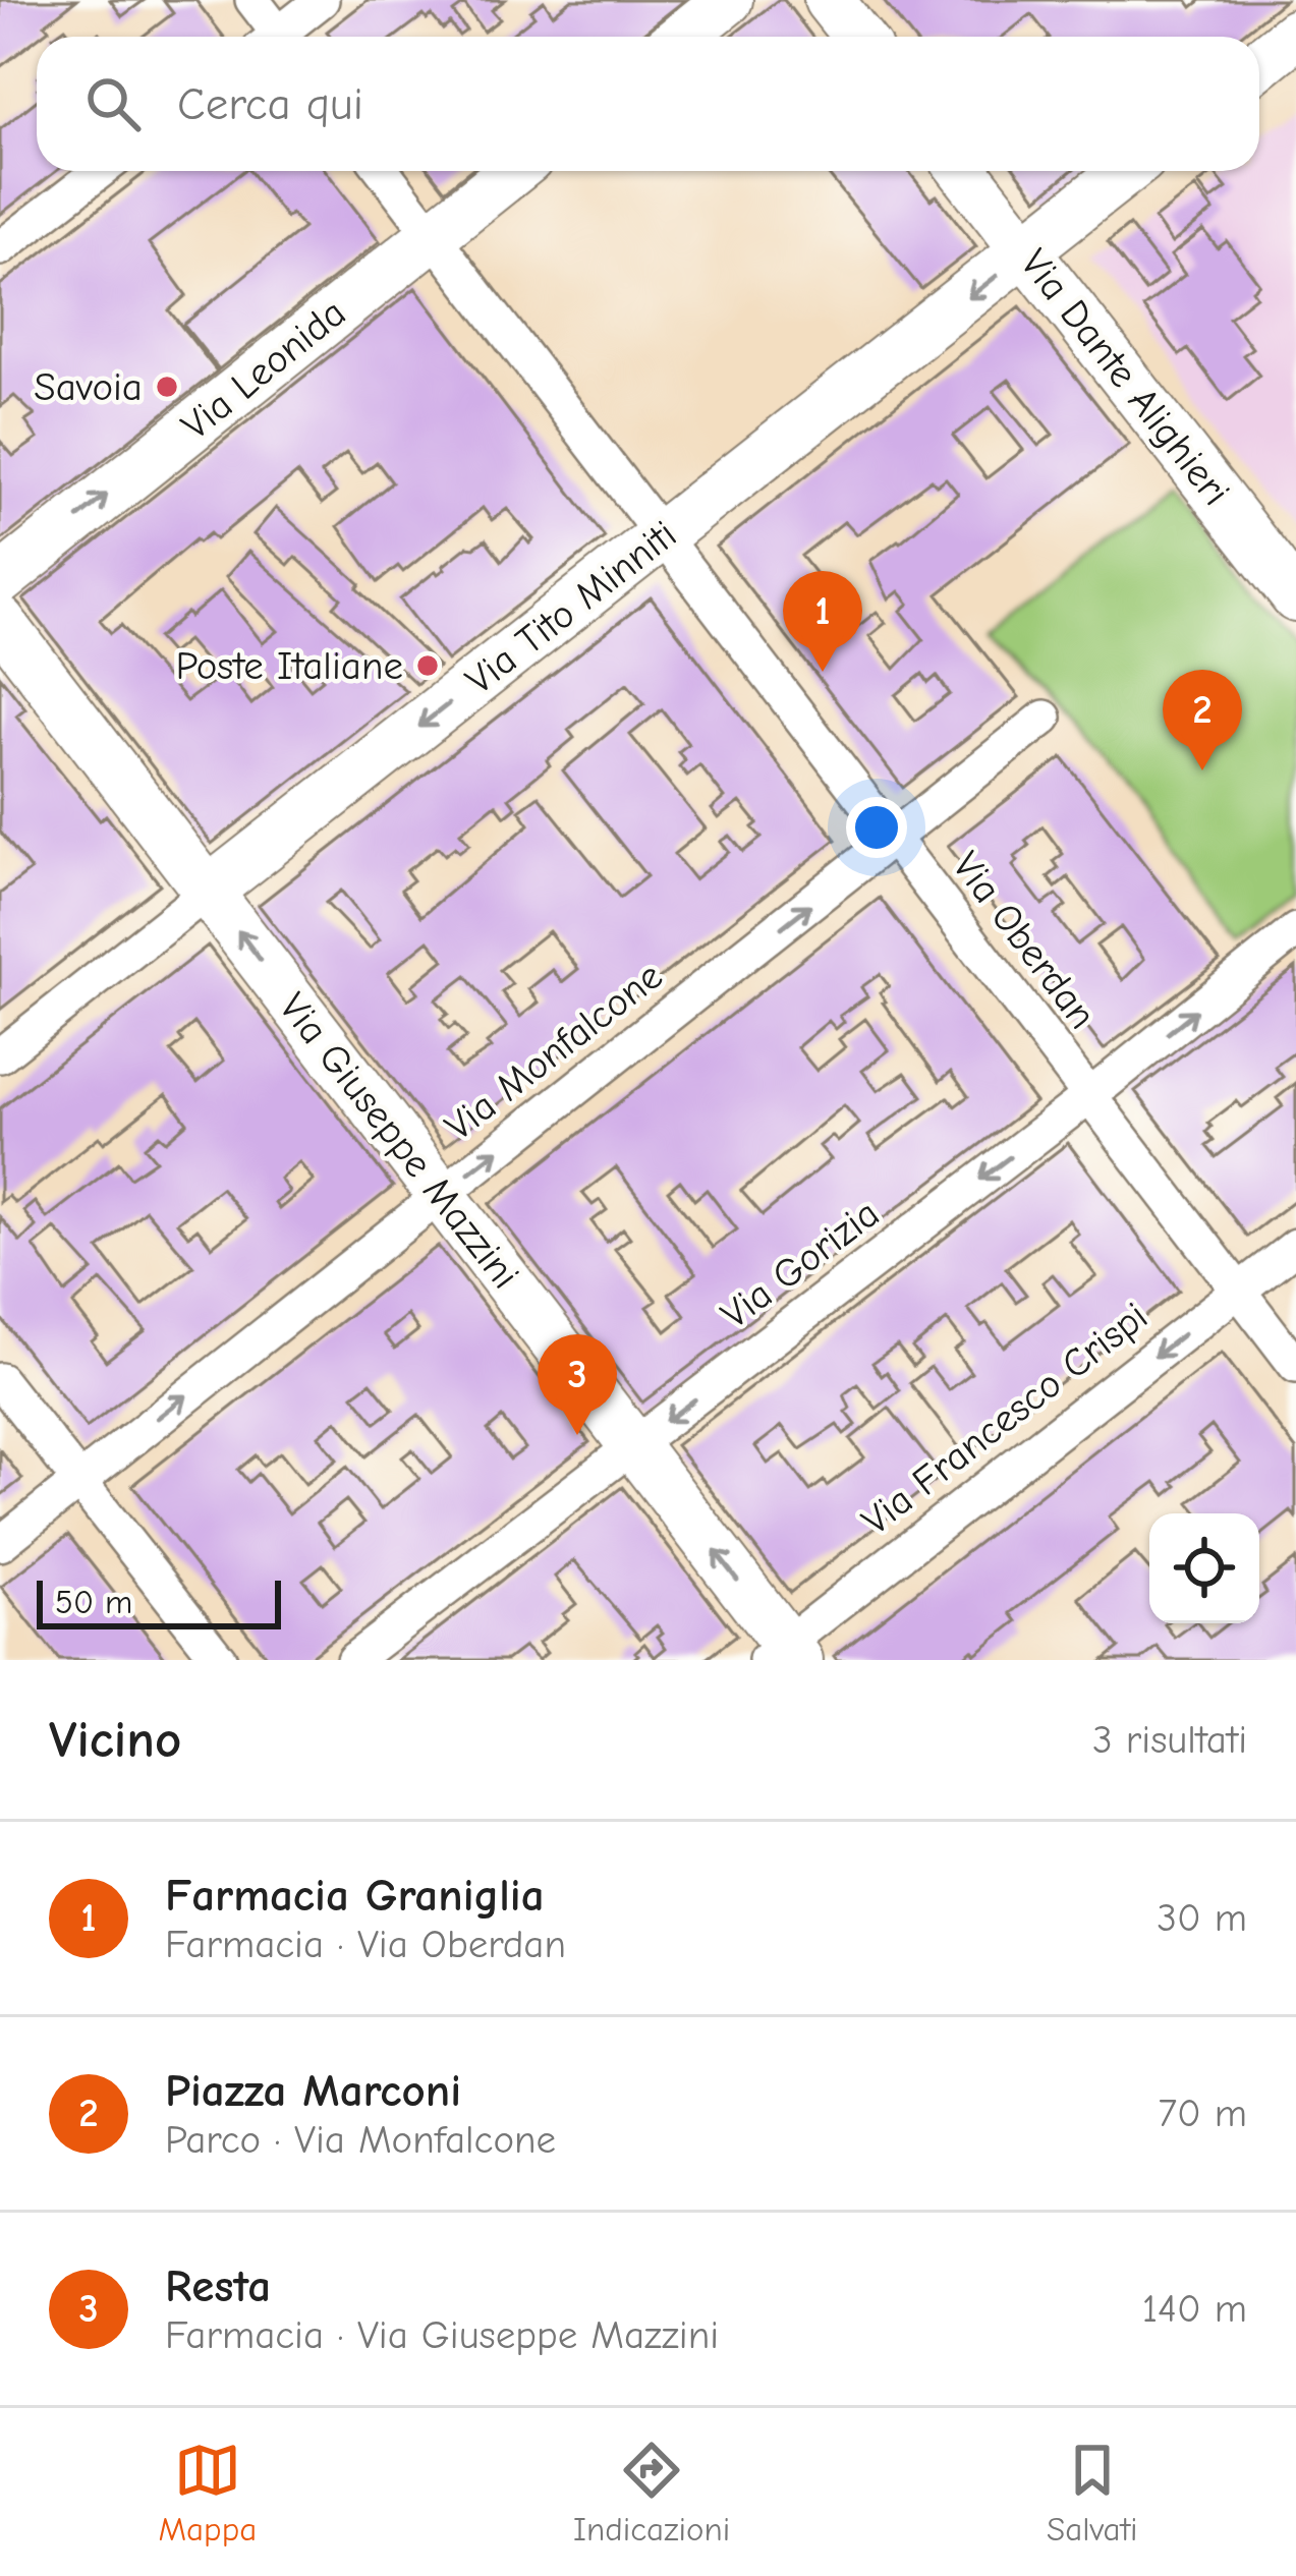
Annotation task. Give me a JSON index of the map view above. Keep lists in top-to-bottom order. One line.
{"streets":{"main road":["Via Leonida","Via Dante Alighieri","Via Tito Minniti","Via Giuseppe Mazzini"],"street":["Via Oberdan","Via Monfalcone","Via Gorizia","Via Francesco Crispi"]},"crossings":[["Via Leonida","Via Oberdan"],["Via Dante Alighieri","Via Tito Minniti"],["Via Tito Minniti","Via Oberdan"],["Via Tito Minniti","Via Giuseppe Mazzini"],["Via Oberdan","Via Monfalcone"],["Via Oberdan","Via Gorizia"],["Via Oberdan","Via Francesco Crispi"],["Via Monfalcone","Via Giuseppe Mazzini"],["Via Giuseppe Mazzini","Via Gorizia"],["Via Giuseppe Mazzini","Via Francesco Crispi"]],"one_way":["Via Leonida","Via Tito Minniti","Via Monfalcone","Via Giuseppe Mazzini","Via Francesco Crispi"],"places":["Savoia","Poste Italiane"],"scale_bar":"50 m","page":{"search":"Cerca qui","pins":["1","2","3"],"scale":"50 m","heading":["Vicino","3 risultati"],"list":[{"mark":"1","name":"Farmacia Graniglia","note":"Farmacia · Via Oberdan","value":"30 m"},{"mark":"2","name":"Piazza Marconi","note":"Parco · Via Monfalcone","value":"70 m"},{"mark":"3","name":"Resta","note":"Farmacia · Via Giuseppe Mazzini","value":"140 m"}],"nav":["Mappa","Indicazioni","Salvati"]}}
